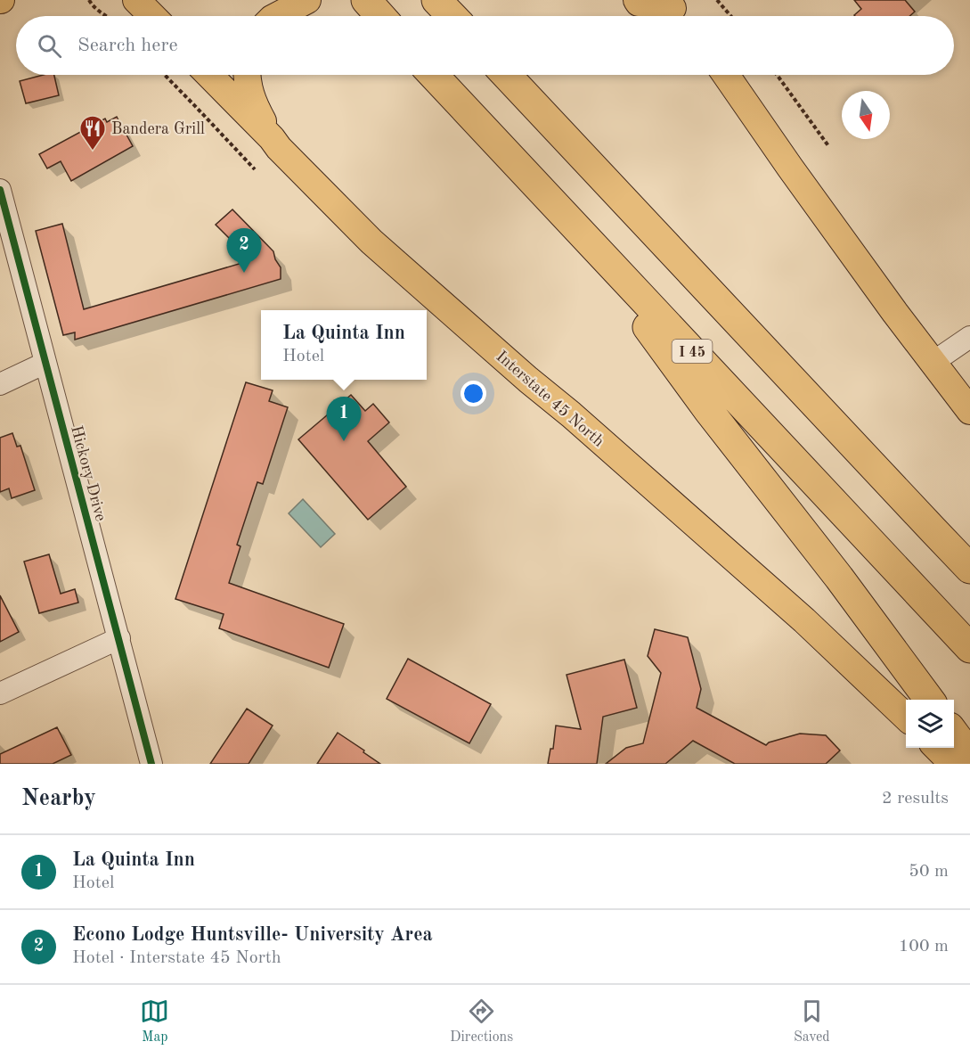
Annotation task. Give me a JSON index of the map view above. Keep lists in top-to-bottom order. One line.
{"streets":{"highway":["I 45"],"main road":["Interstate 45 North"],"street":["Hickory Drive"]},"places":{"restaurant":["Bandera Grill"]},"north":"bottom","page":{"search":"Search here","pins":["2","1"],"popup":["La Quinta Inn","Hotel"],"heading":["Nearby","2 results"],"list":[{"mark":"1","name":"La Quinta Inn","note":"Hotel","value":"50 m"},{"mark":"2","name":"Econo Lodge Huntsville- University Area","note":"Hotel · Interstate 45 North","value":"100 m"}],"nav":["Map","Directions","Saved"]}}
